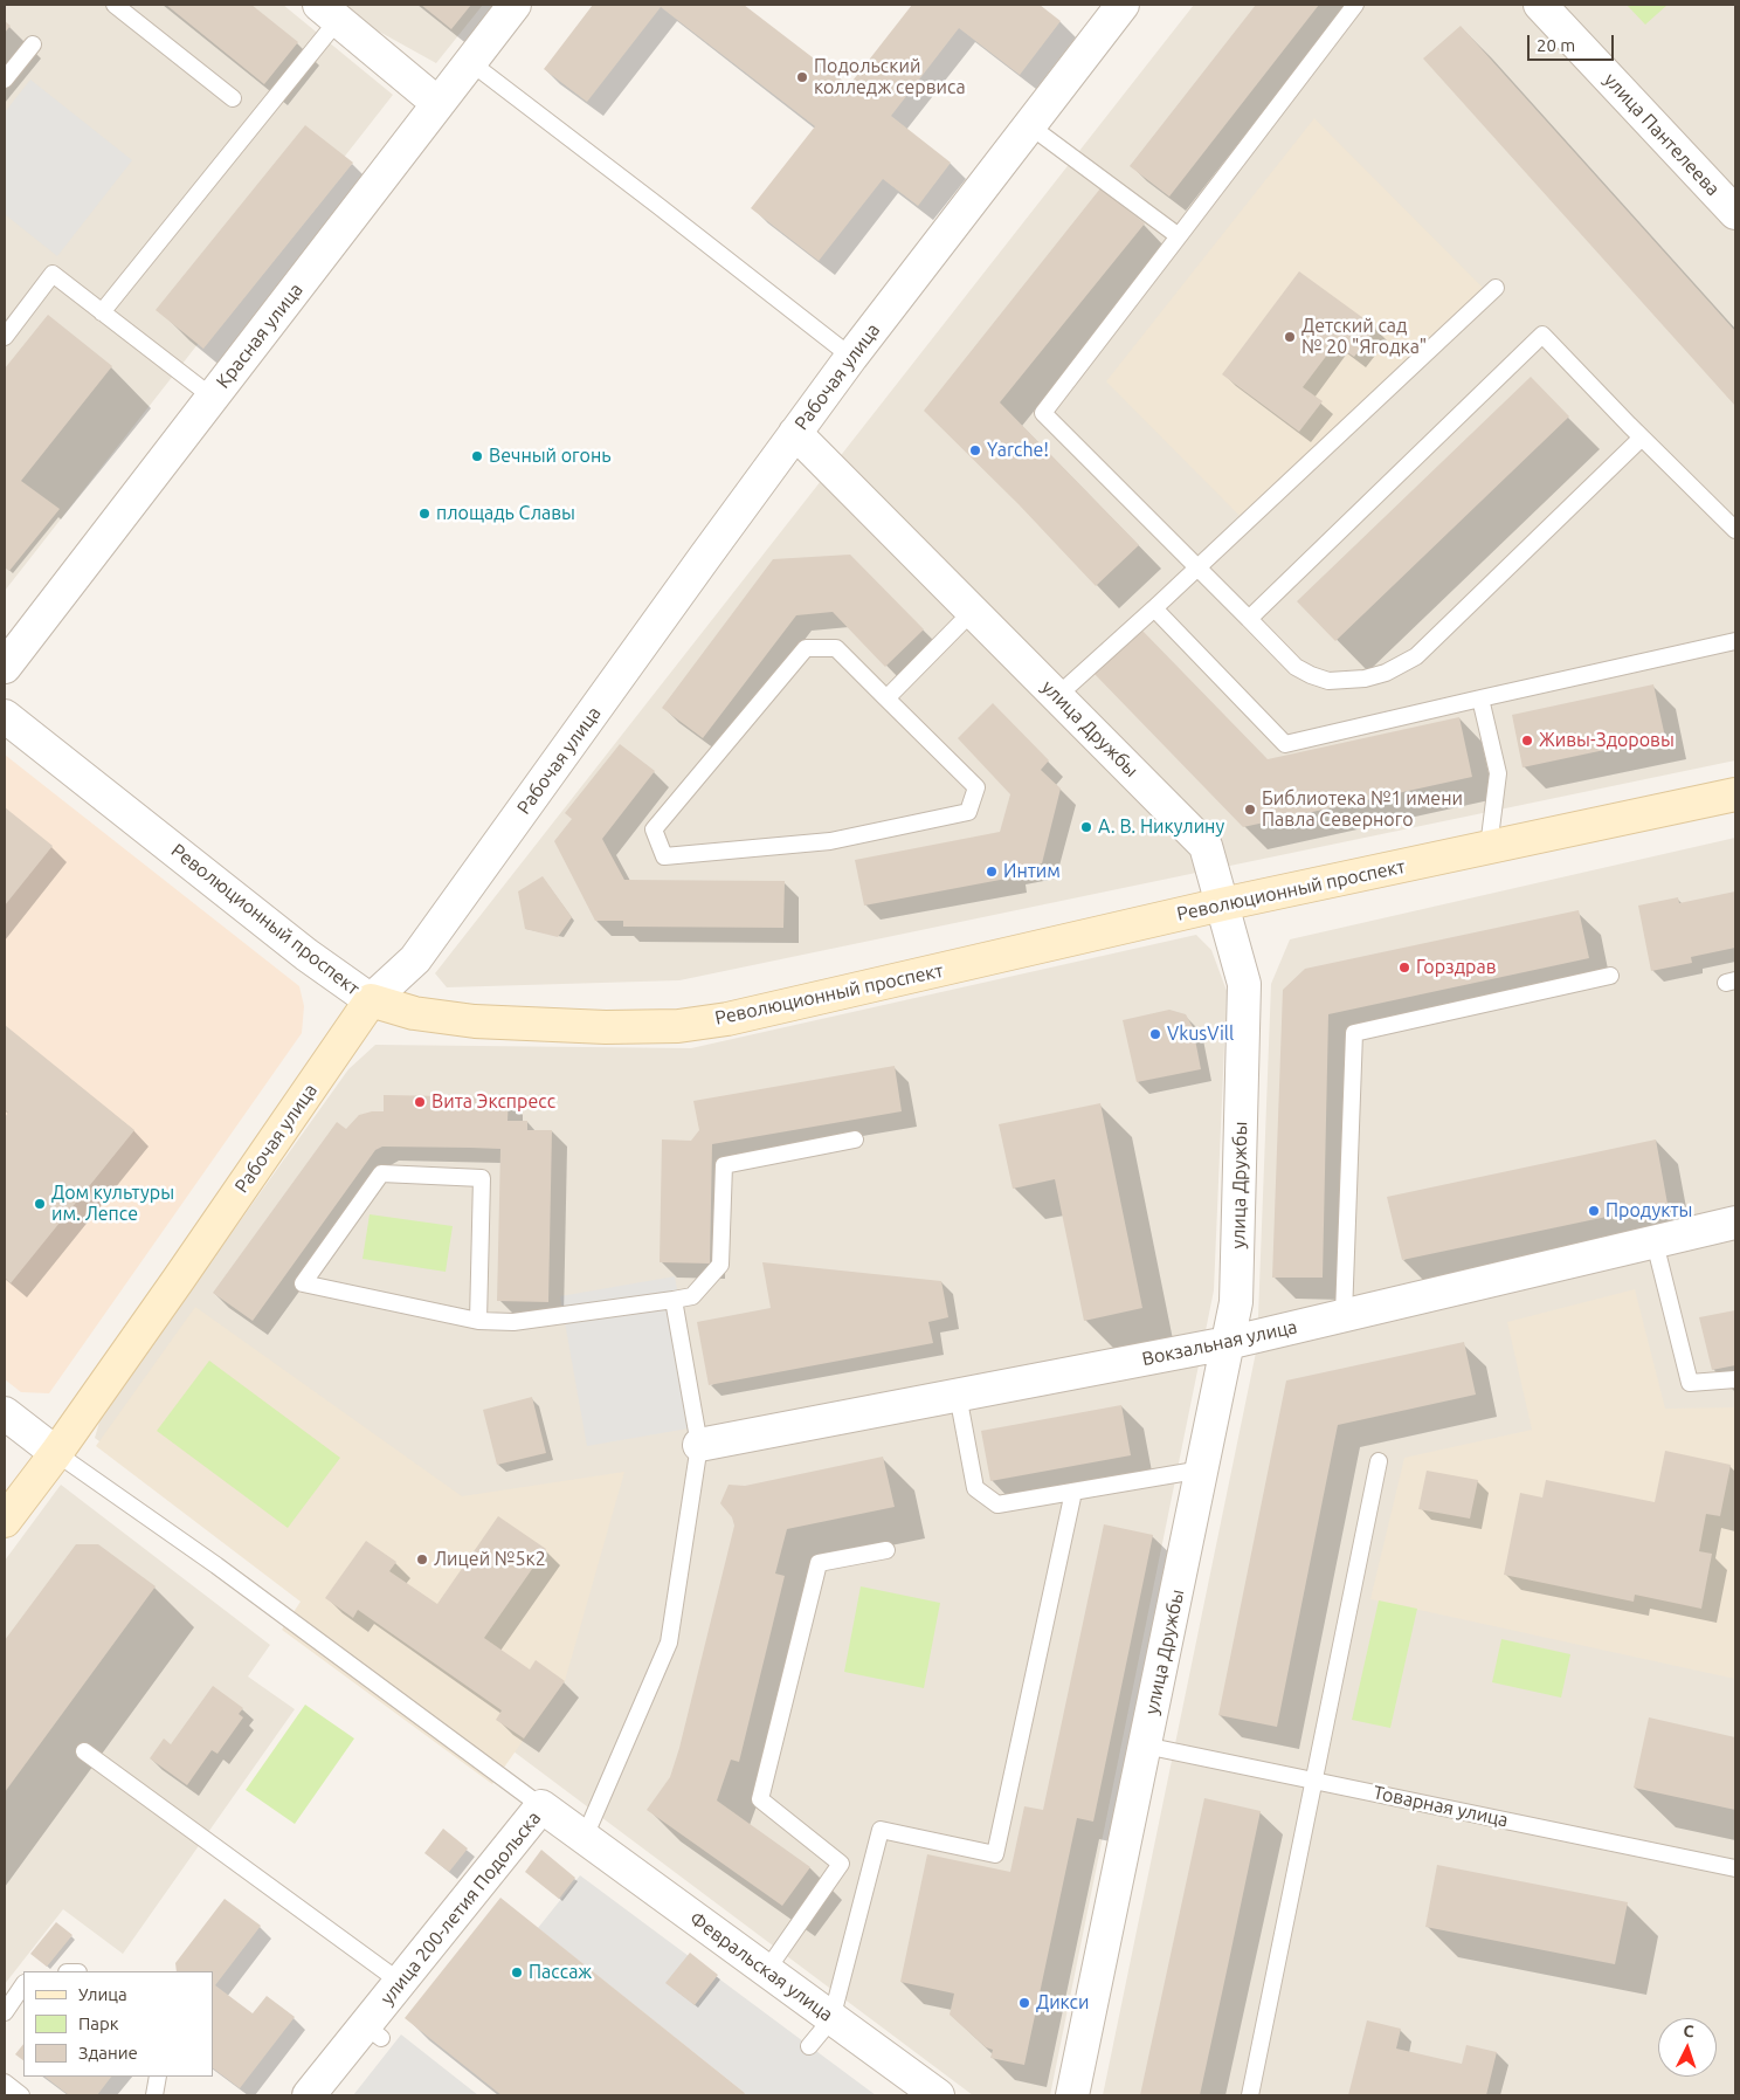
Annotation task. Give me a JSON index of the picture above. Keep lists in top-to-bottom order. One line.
{"streets":{"street":["улица Пантелеева","Красная улица","Рабочая улица","улица Дружбы","Революционный проспект","Вокзальная улица","улица 200-летия Подольска","Февральская улица"],"lane":["Товарная улица"]},"crossings":[["Рабочая улица","улица Дружбы"],["Рабочая улица","Революционный проспект"],["улица Дружбы","Революционный проспект"],["улица Дружбы","Вокзальная улица"],["улица Дружбы","Товарная улица"],["улица 200-летия Подольска","Февральская улица"]],"places":["Подольский колледж сервиса","Детский сад № 20 \"Ягодка\"","Yarche!","Вечный огонь","площадь Славы","Живы-Здоровы","Библиотека №1 имени Павла Северного","А. В. Никулину","Интим","Горздрав","VkusVill","Вита Экспресс","Дом культуры им. Лепсе","Продукты","Лицей №5к2","Пассаж","Дикси"],"legend":["Улица","Парк","Здание"],"scale_bar":"20 m","north":"top"}
